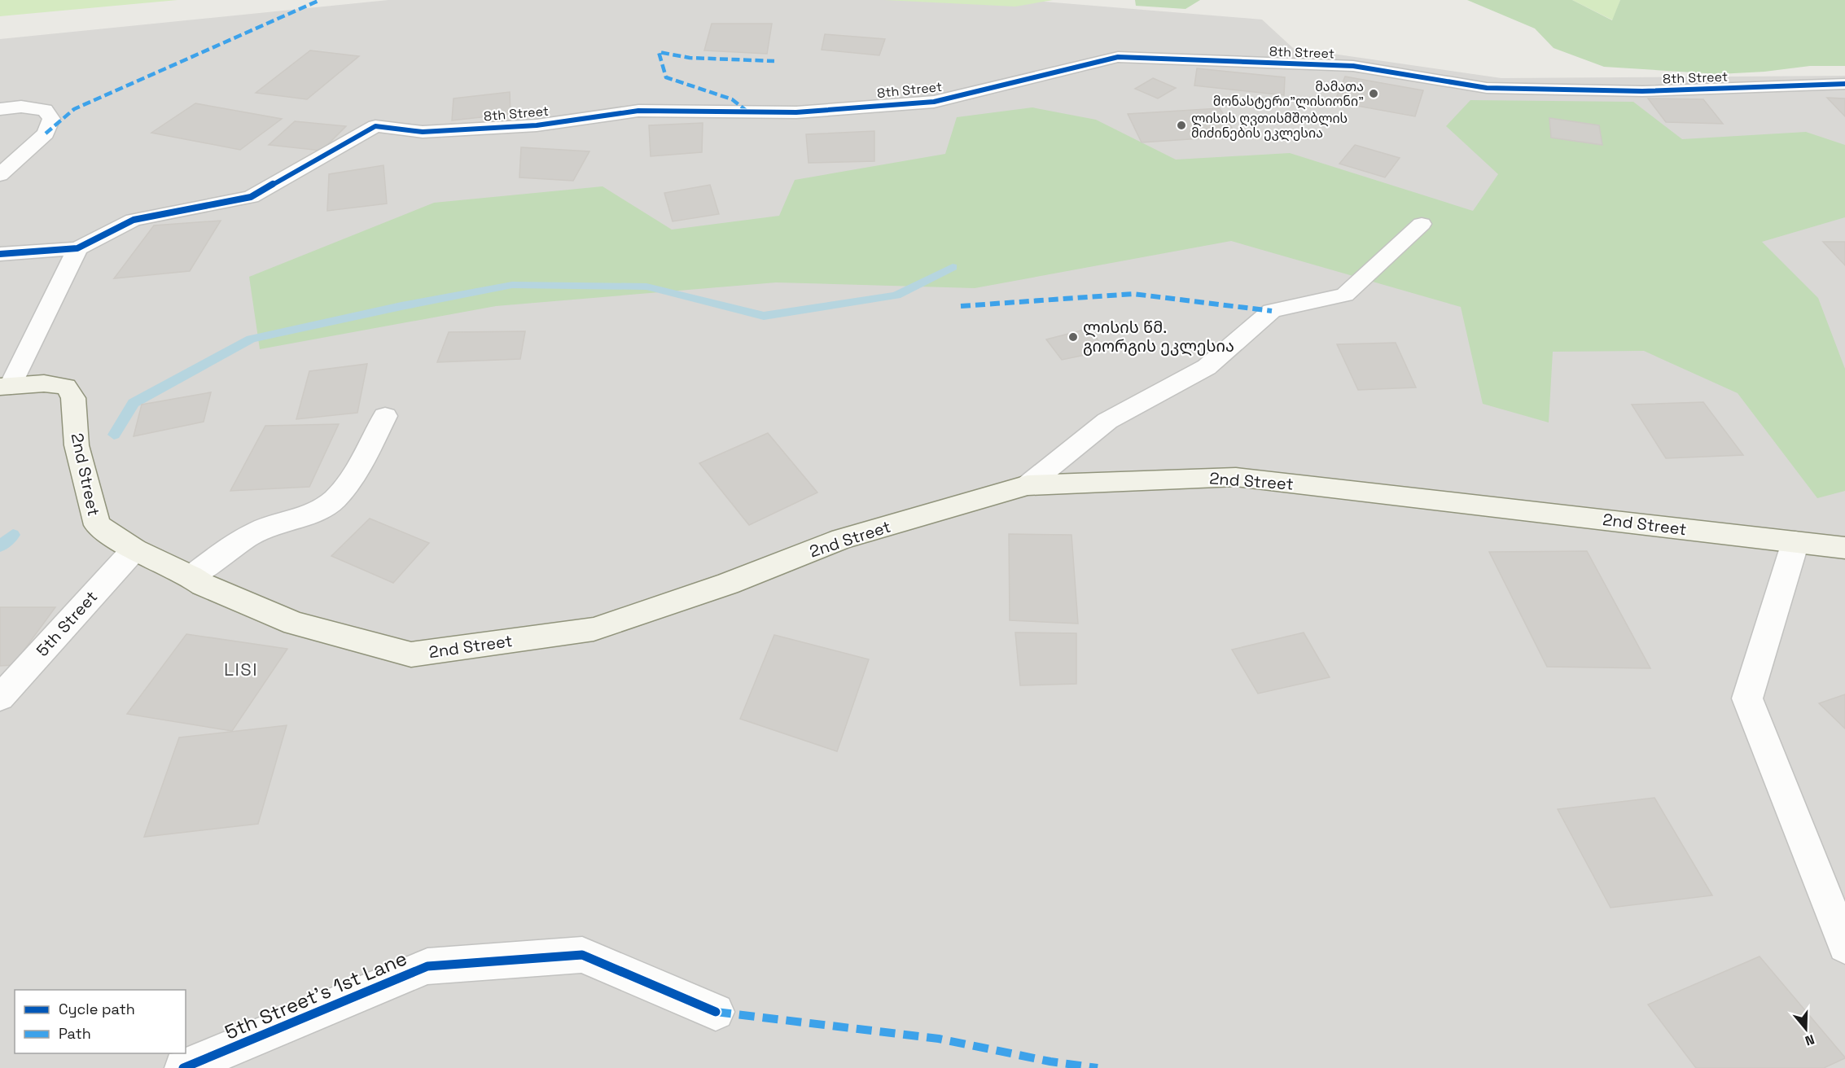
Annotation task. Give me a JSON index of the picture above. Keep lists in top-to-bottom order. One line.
{"streets":{"main road":["2nd Street"],"street":["8th Street","5th Street","5th Street's 1st Lane"]},"crossings":[["2nd Street","5th Street"]],"districts":["LISI"],"places":["მამათა მონასტერი\"ლისიონი\"","ლისის ღვთისმშობლის მიძინების ეკლესია","ლისის წმ. გიორგის ეკლესია"],"legend":["Cycle path","Path"],"north":"bottom"}
